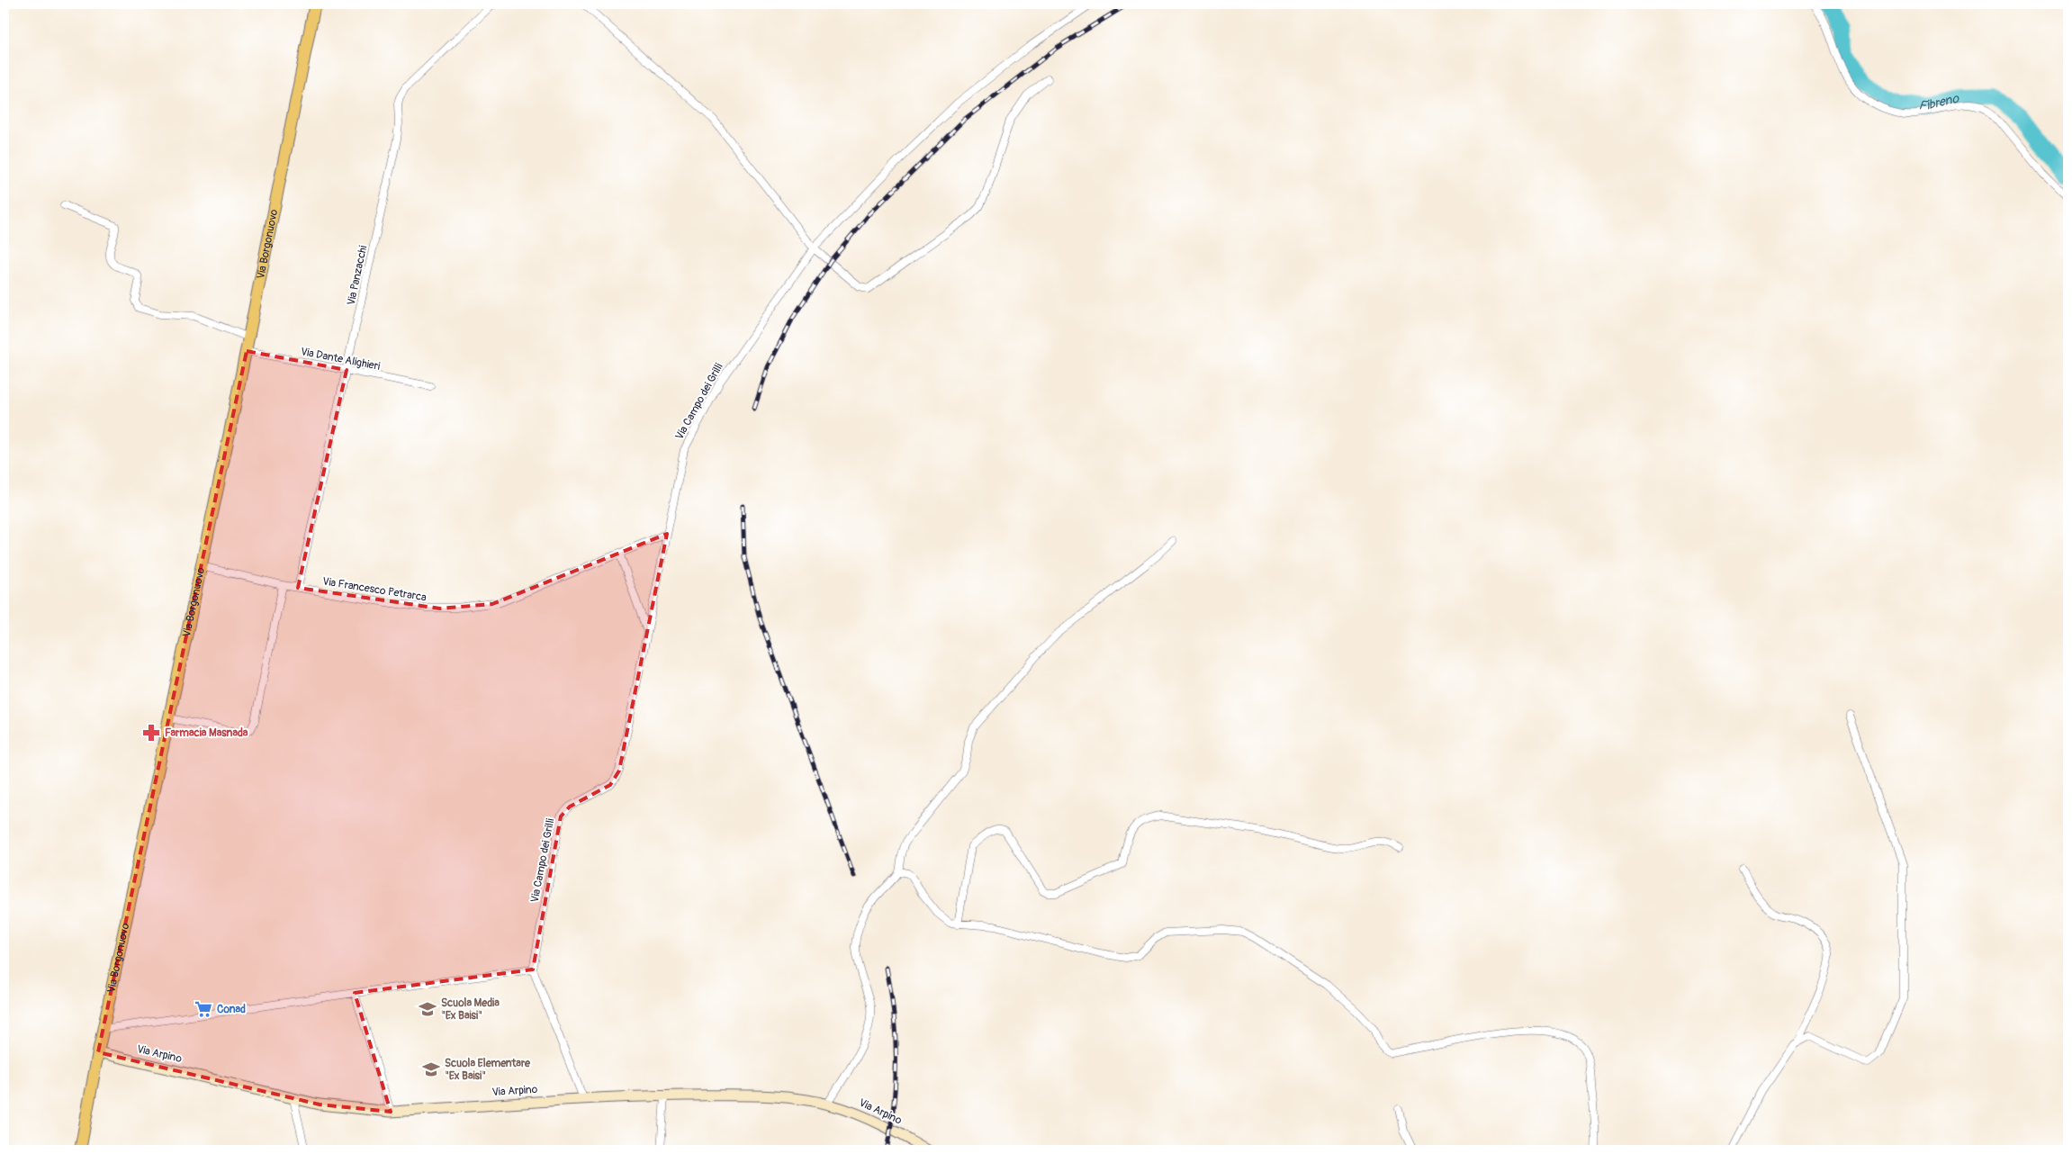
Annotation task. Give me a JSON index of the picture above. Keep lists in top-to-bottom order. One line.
{"streets":{"main road":["Via Borgonuovo"],"street":["Via Panzacchi","Via Dante Alighieri","Via Campo dei Grilli","Via Francesco Petrarca","Via Arpino"]},"crossings":[["Via Borgonuovo","Via Dante Alighieri"],["Via Borgonuovo","Via Francesco Petrarca"],["Via Borgonuovo","Via Arpino"],["Via Panzacchi","Via Dante Alighieri"],["Via Panzacchi","Via Francesco Petrarca"],["Via Campo dei Grilli","Via Francesco Petrarca"]],"water":["Fibreno"],"places":{"pharmacy":["Farmacia Masnada"],"supermarket":["Conad"],"school or university":["Scuola Media \"Ex Baisi\"","Scuola Elementare \"Ex Baisi\""]}}
